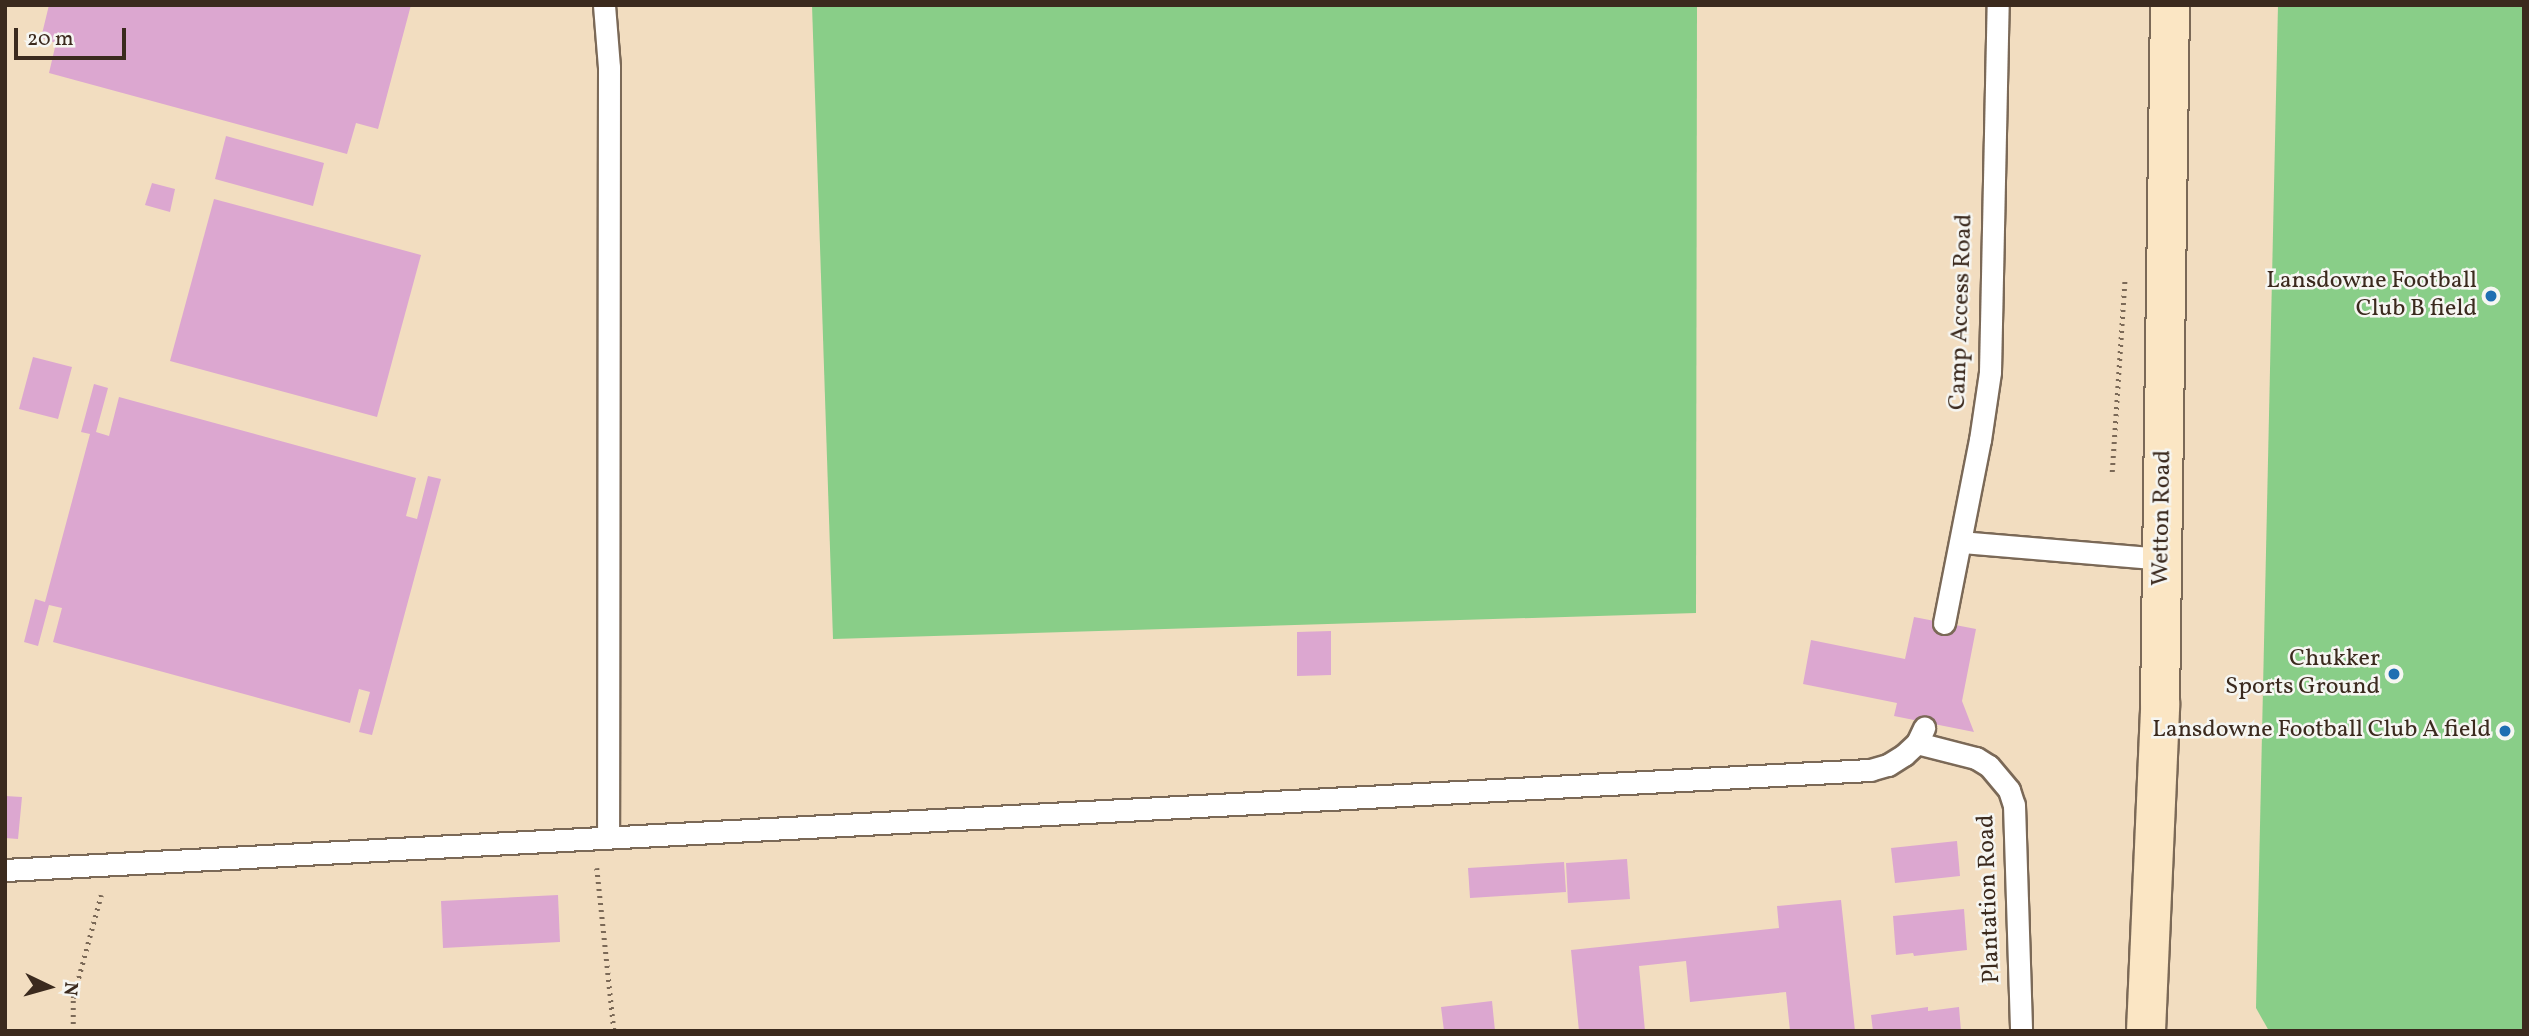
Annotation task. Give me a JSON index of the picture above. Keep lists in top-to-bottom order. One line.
{"streets":{"main road":["Wetton Road"],"lane":["Camp Access Road","Plantation Road"]},"places":["Lansdowne Football Club B field","Chukker Sports Ground","Lansdowne Football Club A field"],"scale_bar":"20 m","north":"right"}
